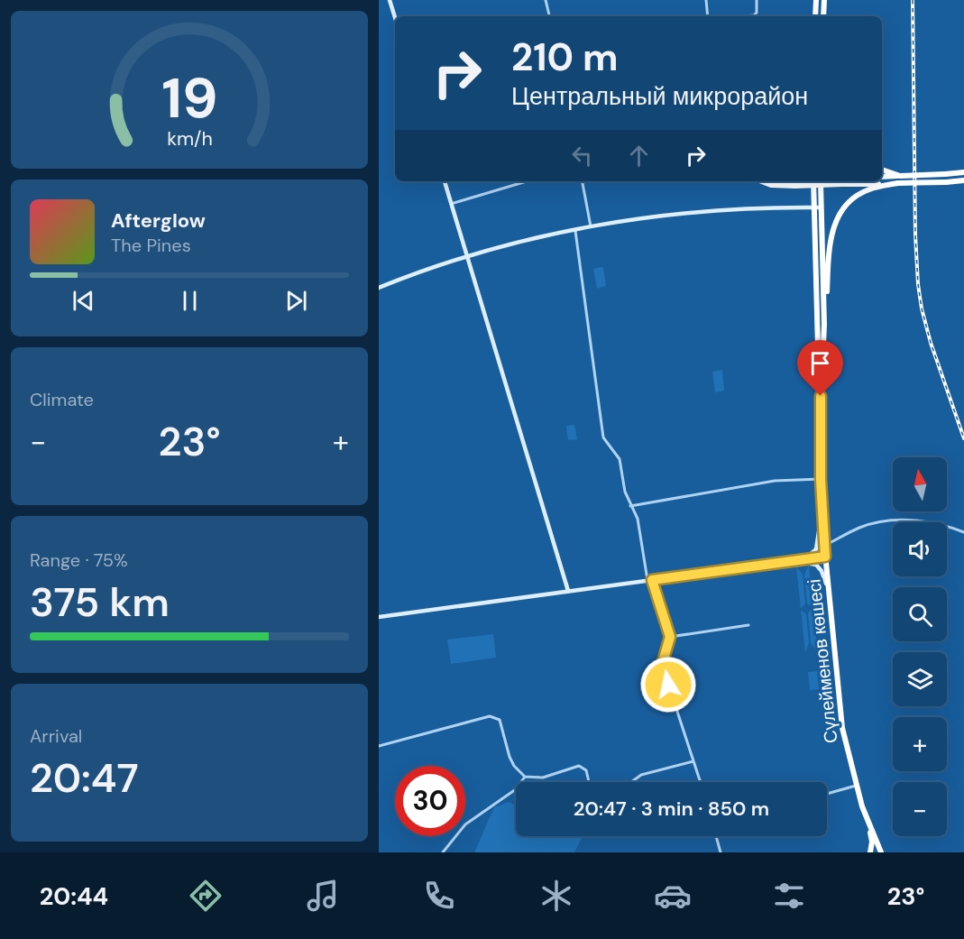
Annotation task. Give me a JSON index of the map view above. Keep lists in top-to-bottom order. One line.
{"streets":{"highway":["Сүлейменов көшесі"]},"north":"top","page":{"turn":["210 m","Центральный микрорайон"],"song":["Afterglow","The Pines"],"tile":["Climate",["Range · 75%","375 km"],["Arrival","20:47"]],"heat":["−","23°","+"],"map_buttons":["+","−"],"limit":"30","trip":"20:47 · 3 min · 850 m","tabs":["20:44","23°"],"gauge":["19","km/h"]}}
